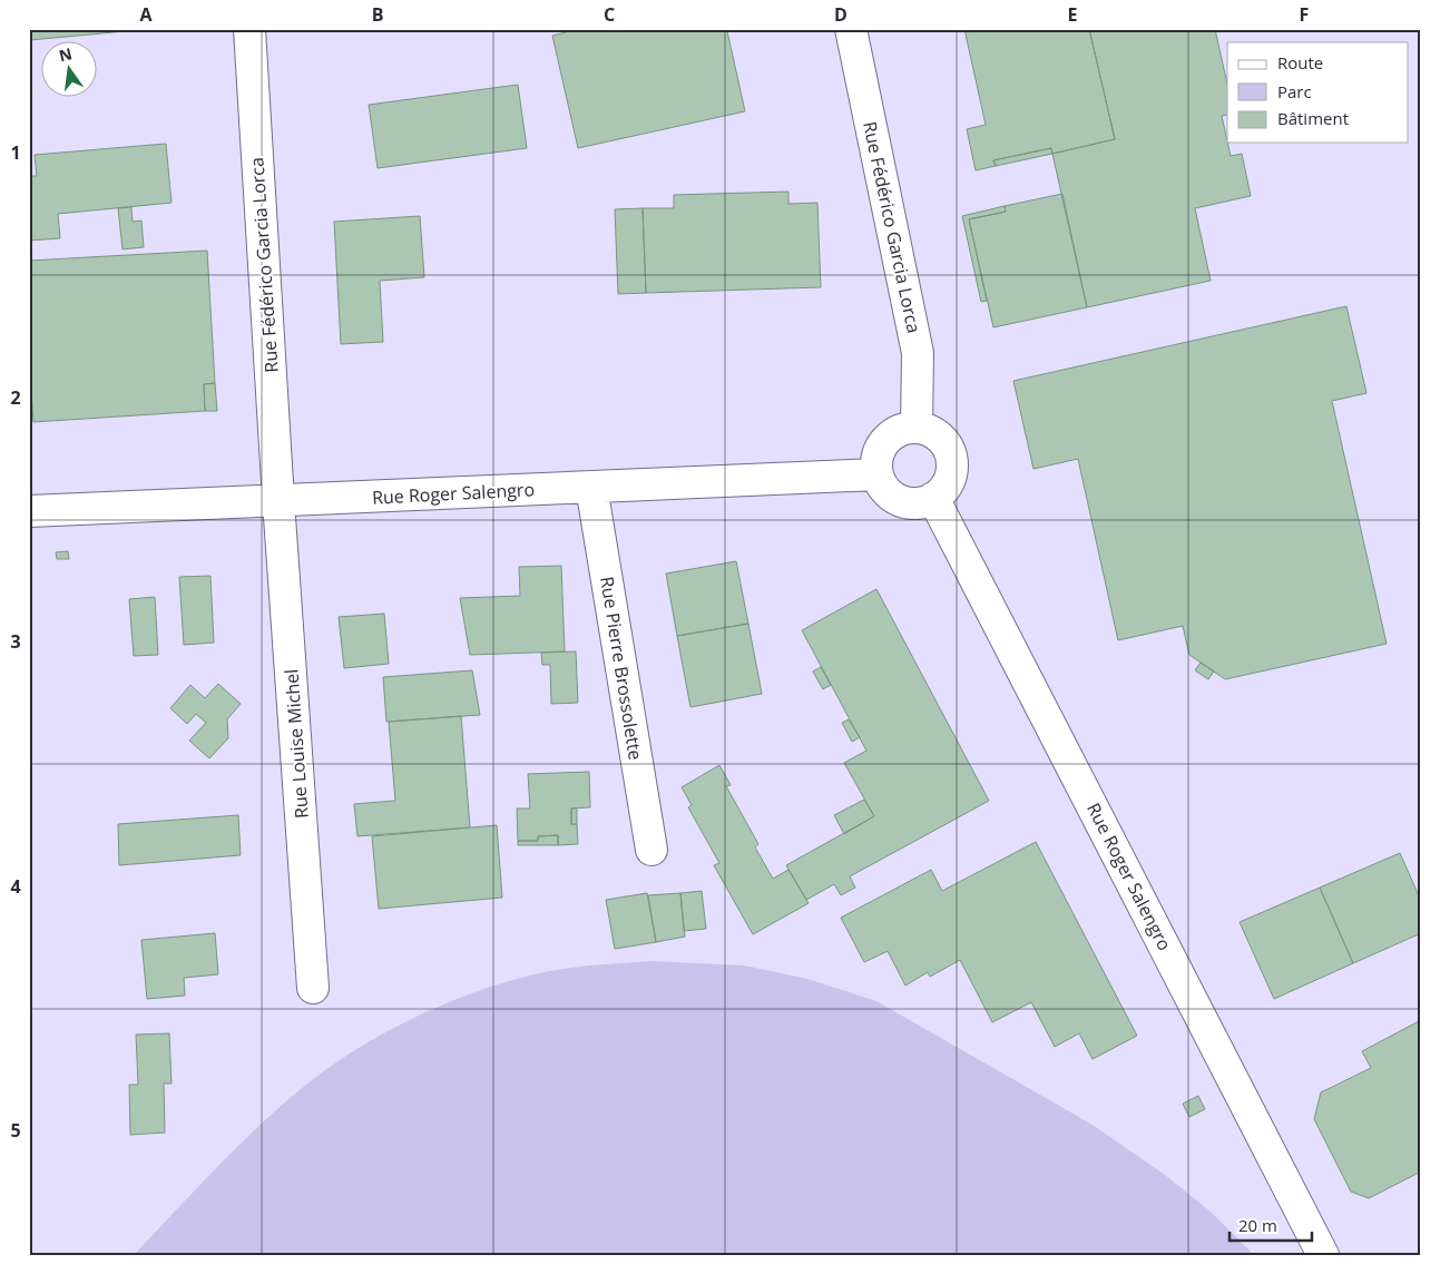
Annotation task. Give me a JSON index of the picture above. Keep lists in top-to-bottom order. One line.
{"streets":{"street":["Rue Fédérico Garcia Lorca","Rue Roger Salengro","Rue Pierre Brossolette","Rue Louise Michel"]},"crossings":[["Rue Fédérico Garcia Lorca","Rue Roger Salengro"],["Rue Fédérico Garcia Lorca","Rue Louise Michel"],["Rue Roger Salengro","Rue Pierre Brossolette"],["Rue Roger Salengro","Rue Louise Michel"]],"legend":["Route","Parc","Bâtiment"],"scale_bar":"20 m","north":"top","grid":{"columns":["A","B","C","D","E","F"],"rows":["1","2","3","4","5"]}}
